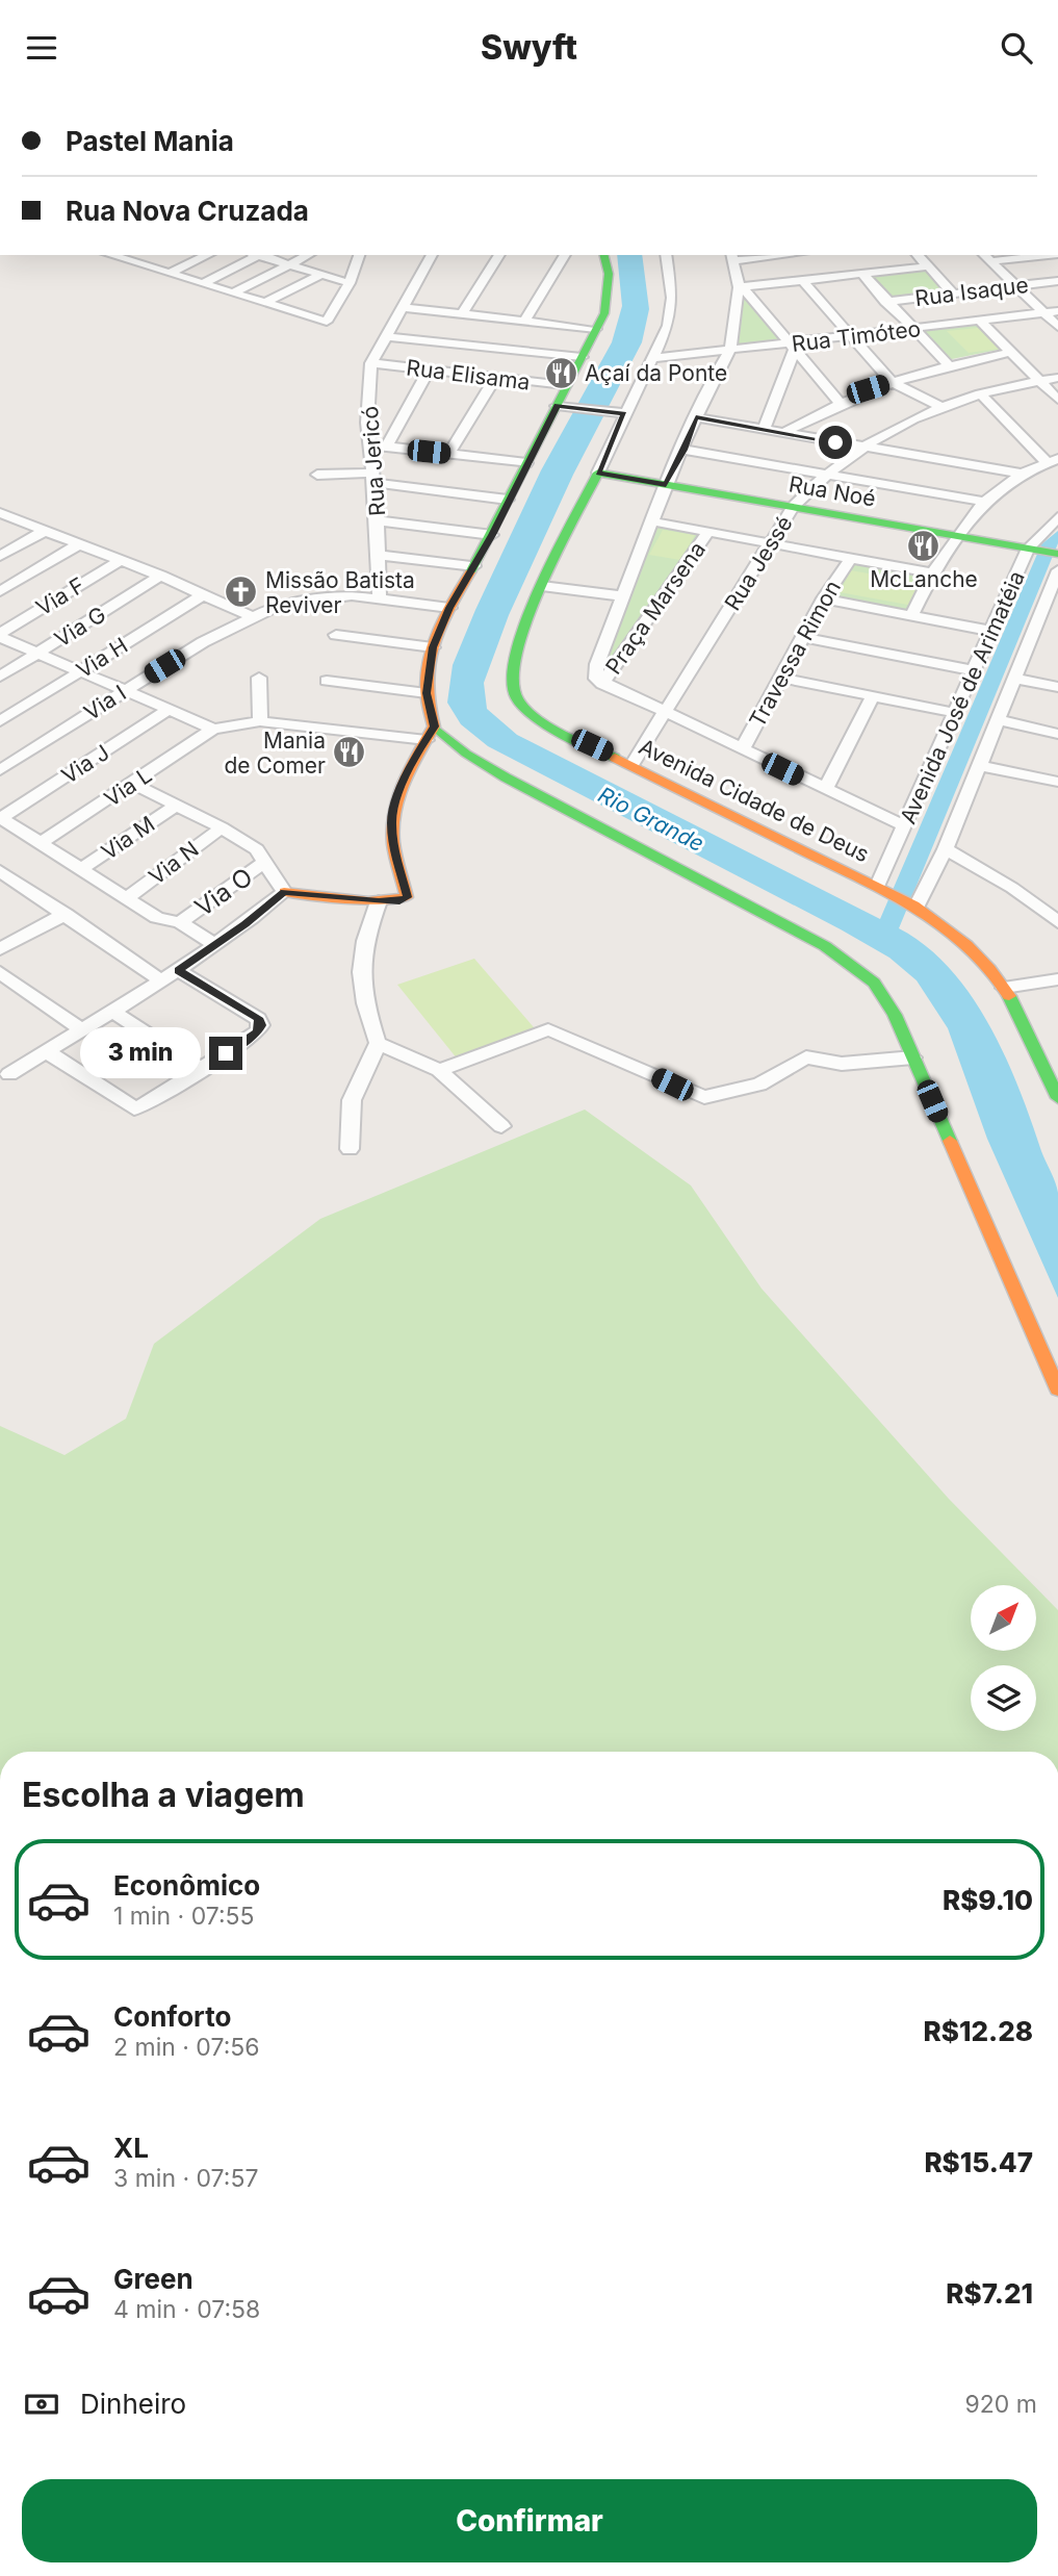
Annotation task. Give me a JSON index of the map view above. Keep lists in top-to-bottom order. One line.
{"streets":{"street":["Rua Isaque","Rua Timóteo","Rua Elisama","Rua Jericó","Rua Noé","Rua Jessé","Via F","Praça Marsena","Via G","Travessa Rimon","Via H","Avenida José de Arimatéia","Via I","Via J","Via L","Avenida Cidade de Deus","Via M","Via N","Via O"]},"crossings":[["Rua Timóteo","Avenida Cidade de Deus"],["Rua Elisama","Rua Jericó"],["Rua Jericó","Via I"],["Rua Noé","Rua Jessé"],["Rua Noé","Avenida José de Arimatéia"],["Rua Noé","Avenida Cidade de Deus"],["Rua Jessé","Avenida Cidade de Deus"],["Avenida José de Arimatéia","Avenida Cidade de Deus"]],"water":["Rio Grande"],"places":{"restaurant":["Açaí da Ponte","McLanche","Mania de Comer"],"church":["Missão Batista Reviver"]},"north":"top right","page":{"header":"Swyft","banner":["Pastel Mania","Rua Nova Cruzada"],"bubble":"3 min","heading":"Escolha a viagem","list":[{"name":"Econômico","note":"1 min · 07:55","value":"R$9.10"},{"name":"Conforto","note":"2 min · 07:56","value":"R$12.28"},{"name":"XL","note":"3 min · 07:57","value":"R$15.47"},{"name":"Green","note":"4 min · 07:58","value":"R$7.21"}],"pay":["Dinheiro","920 m"],"buttons":"Confirmar"}}
